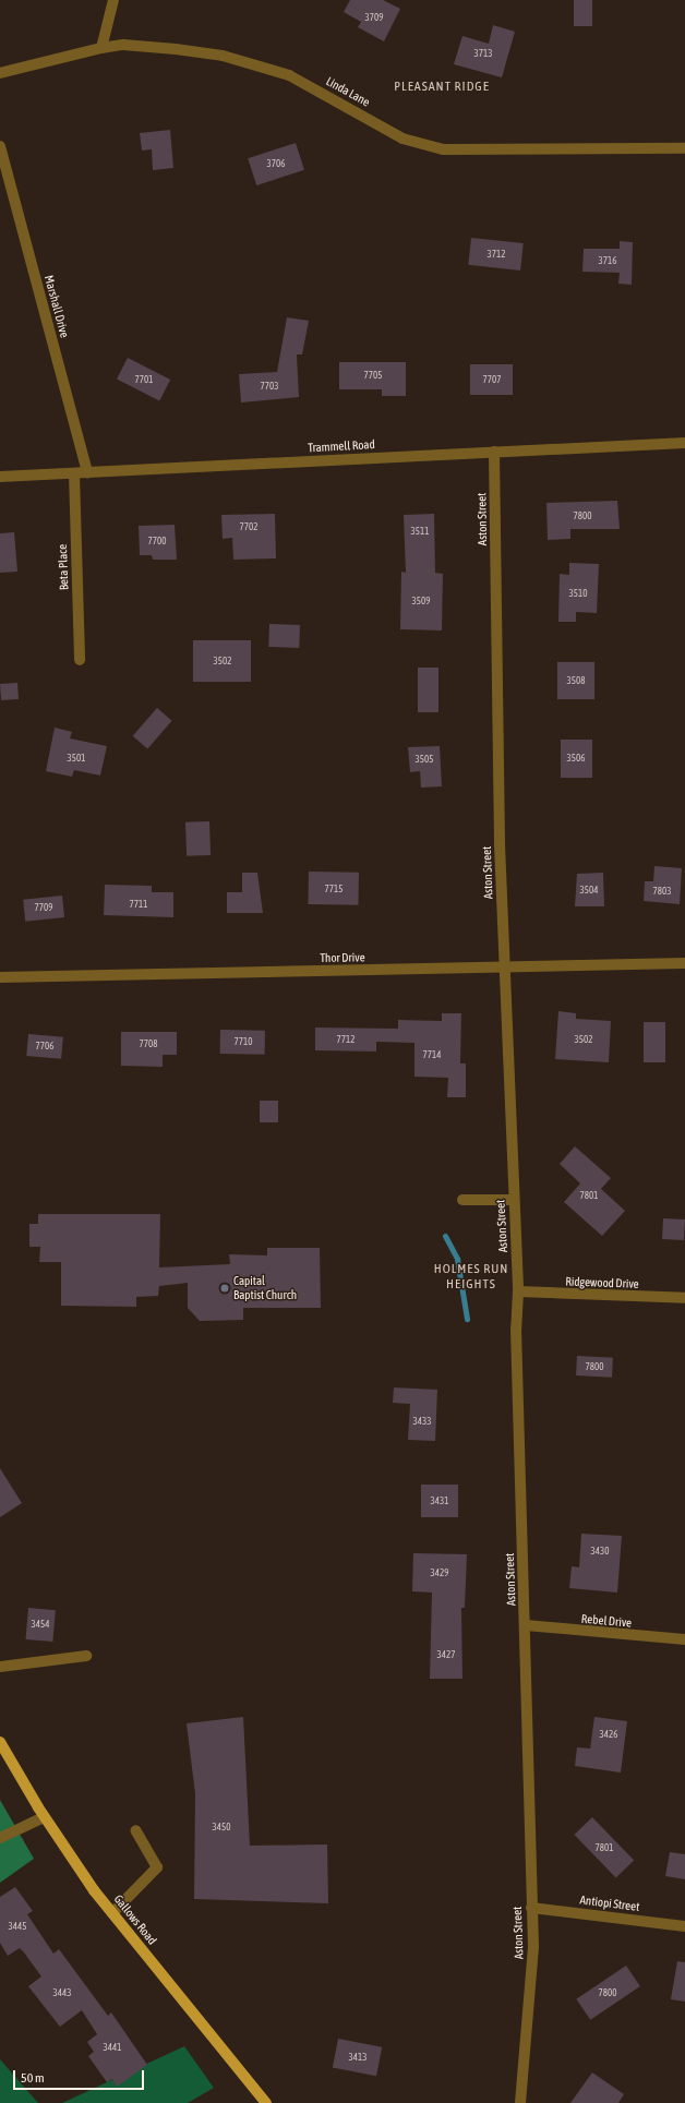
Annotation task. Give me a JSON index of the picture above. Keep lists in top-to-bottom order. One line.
{"streets":{"main road":["Gallows Road"],"street":["Linda Lane","Marshall Drive","Trammell Road","Aston Street","Beta Place","Thor Drive","Ridgewood Drive","Rebel Drive","Antiopi Street"]},"crossings":[["Marshall Drive","Trammell Road"],["Trammell Road","Aston Street"],["Trammell Road","Beta Place"],["Aston Street","Thor Drive"],["Aston Street","Ridgewood Drive"],["Aston Street","Rebel Drive"],["Aston Street","Antiopi Street"]],"districts":["PLEASANT RIDGE","HOLMES RUN HEIGHTS"],"places":["Capital Baptist Church"],"house_numbers":["3709","3713","3706","3712","3716","7705","7701","7707","7703","7800","7702","3511","7700","3510","3509","3502","3508","3501","3506","3505","7715","3504","7803","7711","7709","7712","3502","7710","7708","7706","7714","7801","7800","3433","3431","3430","3429","3454","3427","3426","3450","7801","3445","3443","7800","3441","3413"],"scale_bar":"50 m"}
